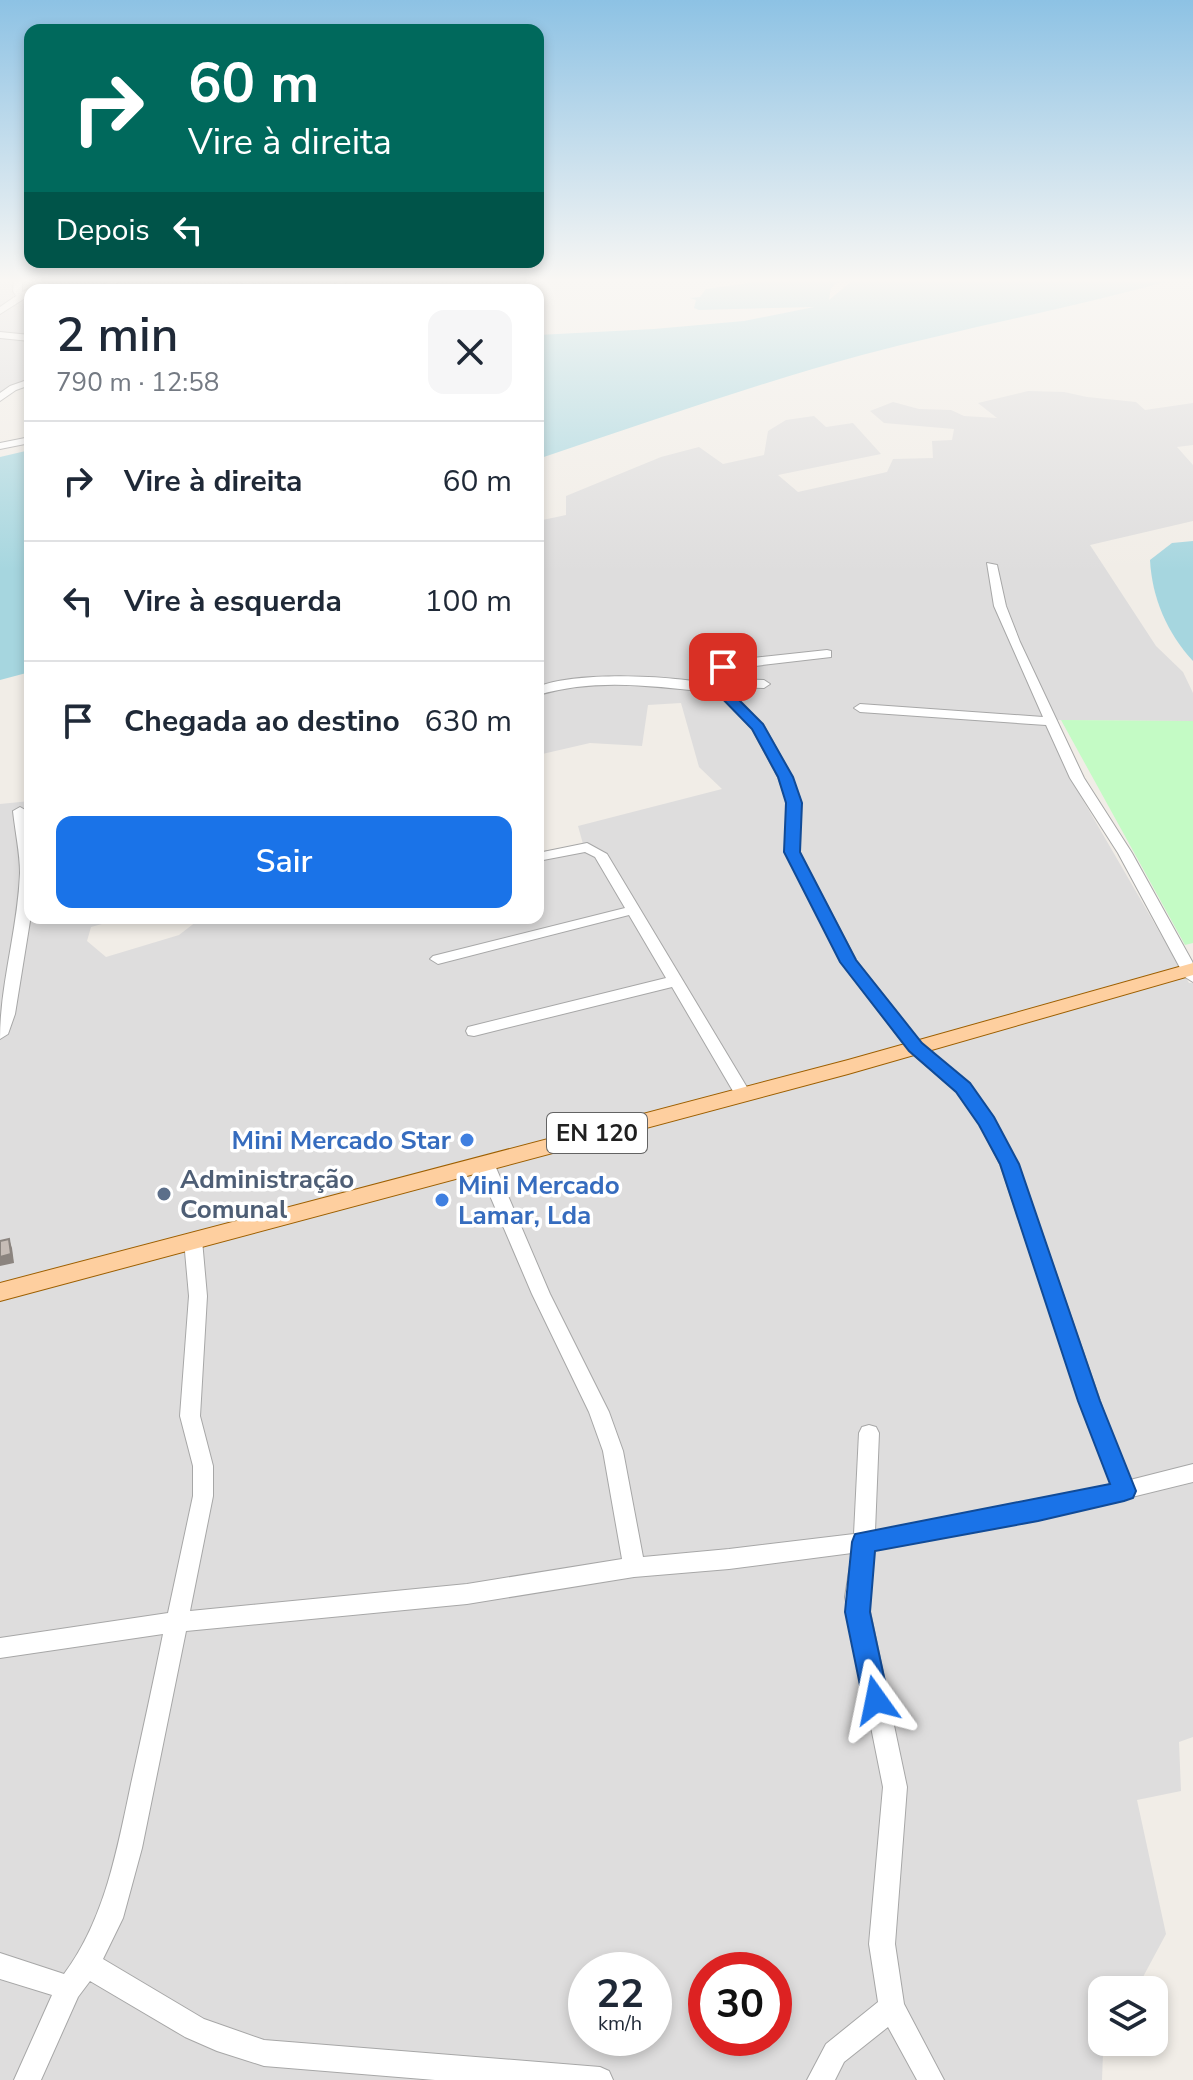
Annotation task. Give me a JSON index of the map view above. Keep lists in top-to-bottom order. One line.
{"streets":{"main road":["EN 120"]},"places":["Mini Mercado Star","Administração Comunal","Mini Mercado Lamar, Lda"],"page":{"turn":["60 m","Vire à direita"],"then":"Depois","heading":["2 min","790 m · 12:58"],"list":[{"name":"Vire à direita","value":"60 m"},{"name":"Vire à esquerda","value":"100 m"},{"name":"Chegada ao destino","value":"630 m"}],"buttons":"Sair","speed":"22 km/h","limit":"30"}}
